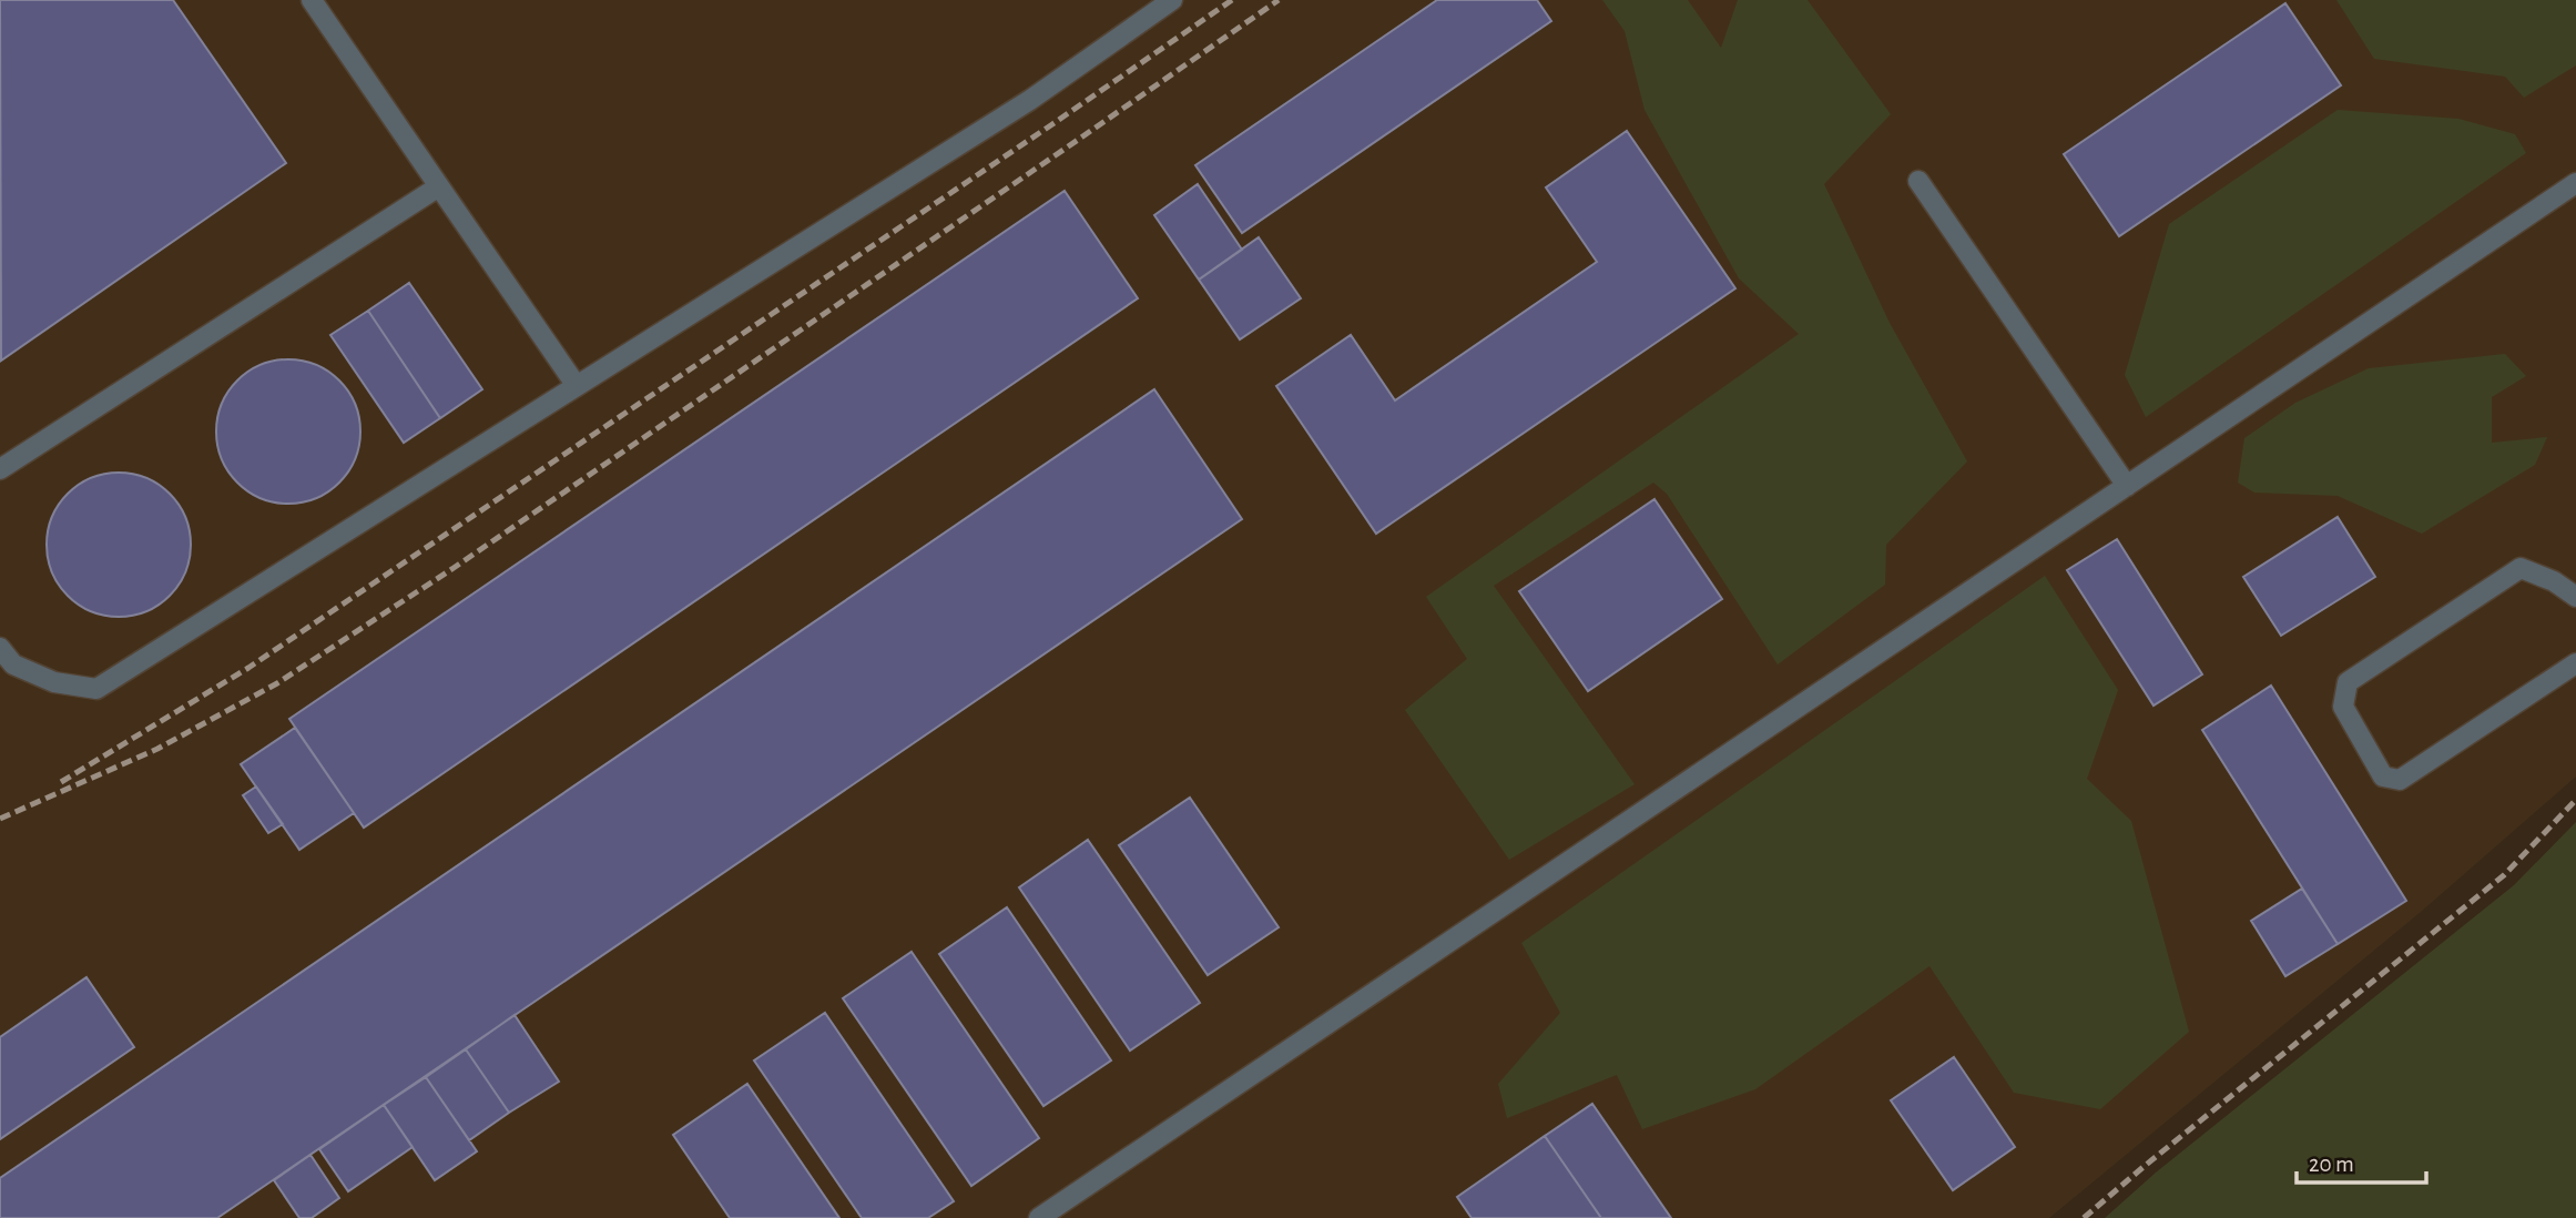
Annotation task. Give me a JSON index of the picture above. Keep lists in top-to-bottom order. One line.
{"scale_bar":"20 m"}
